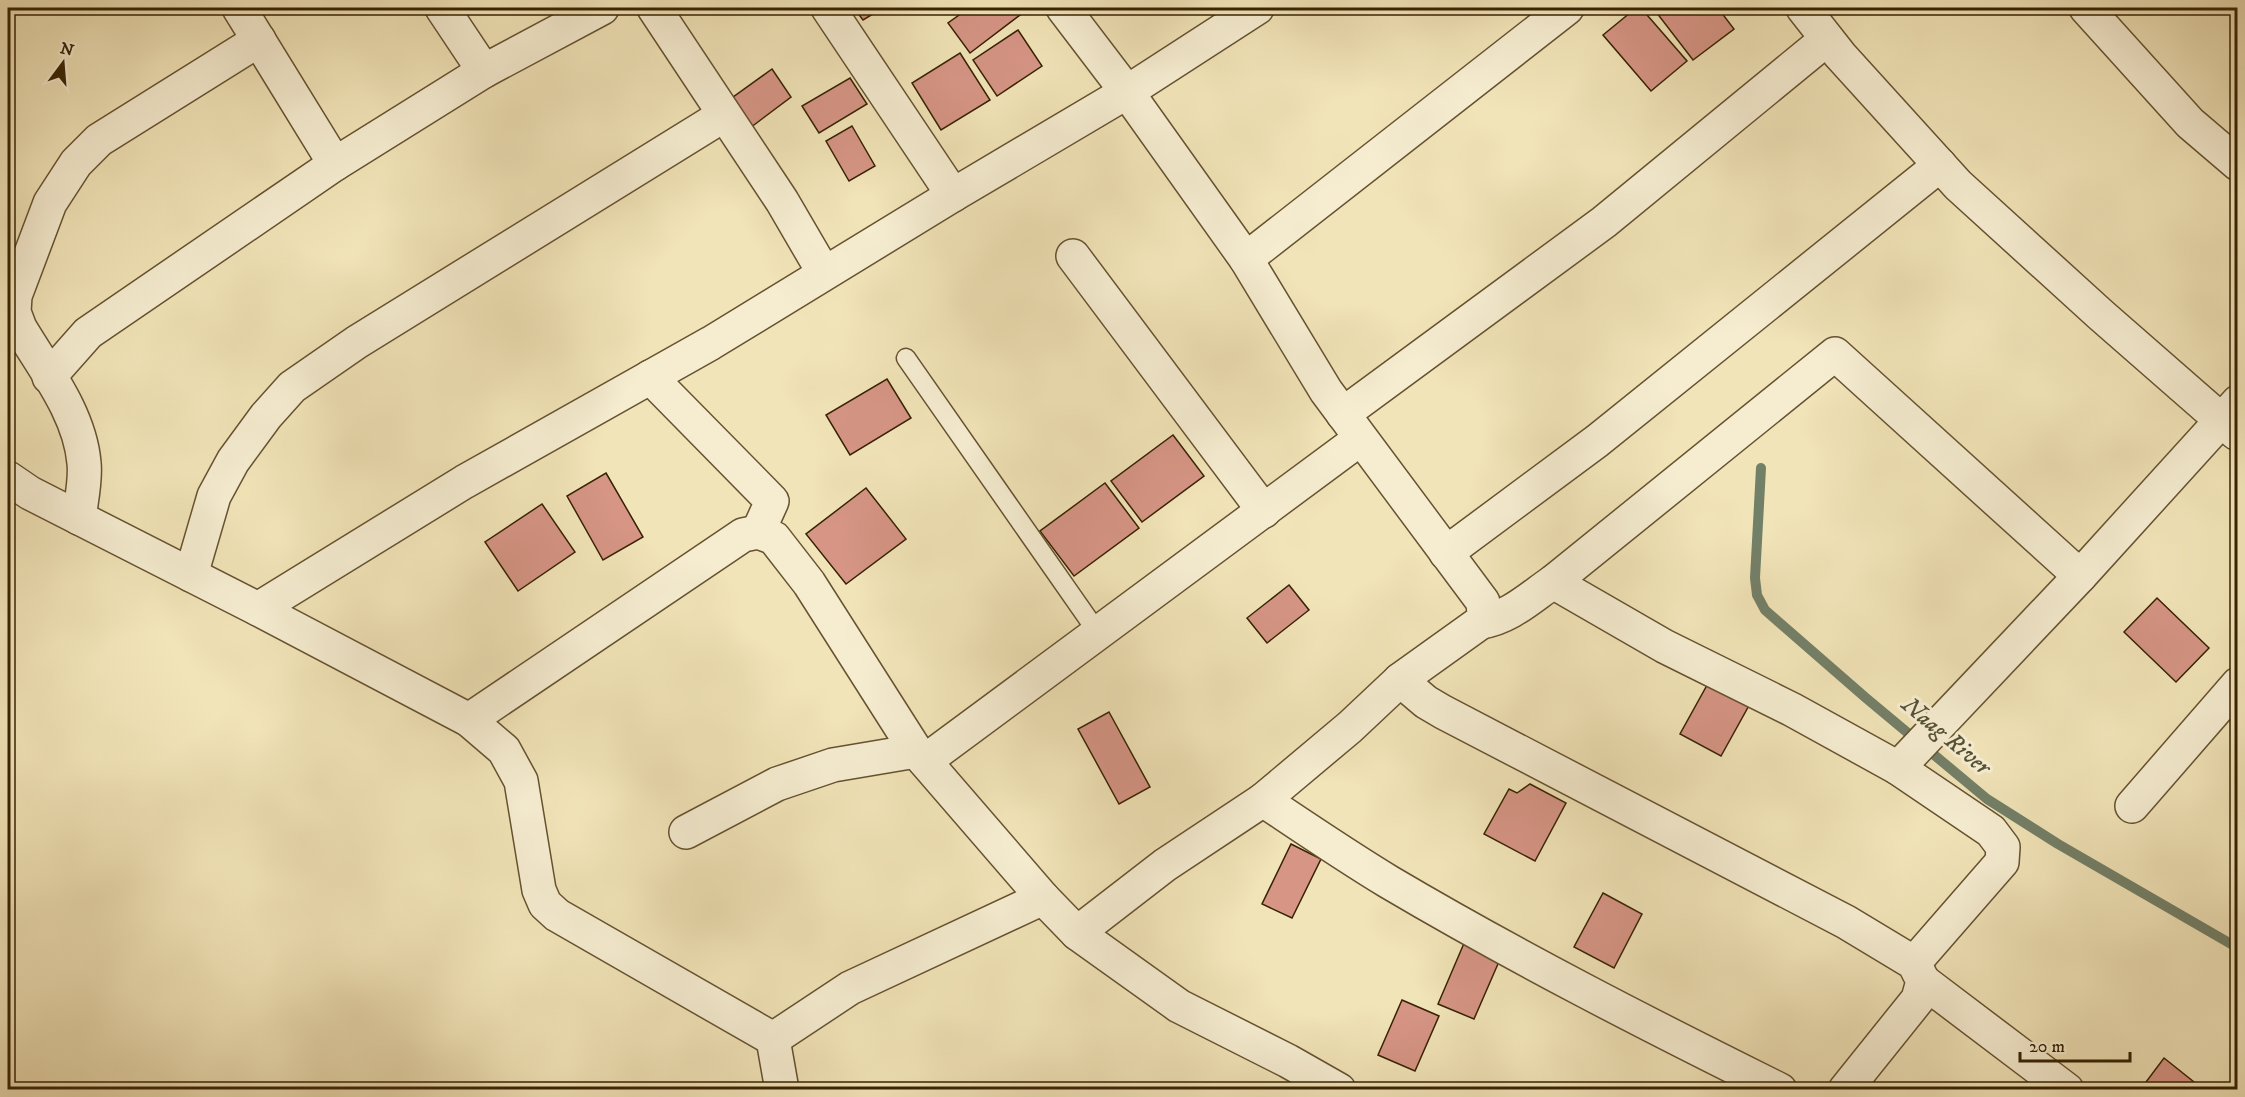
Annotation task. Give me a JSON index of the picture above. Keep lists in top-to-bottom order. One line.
{"water":["Naag River"],"scale_bar":"20 m","north":"top"}
